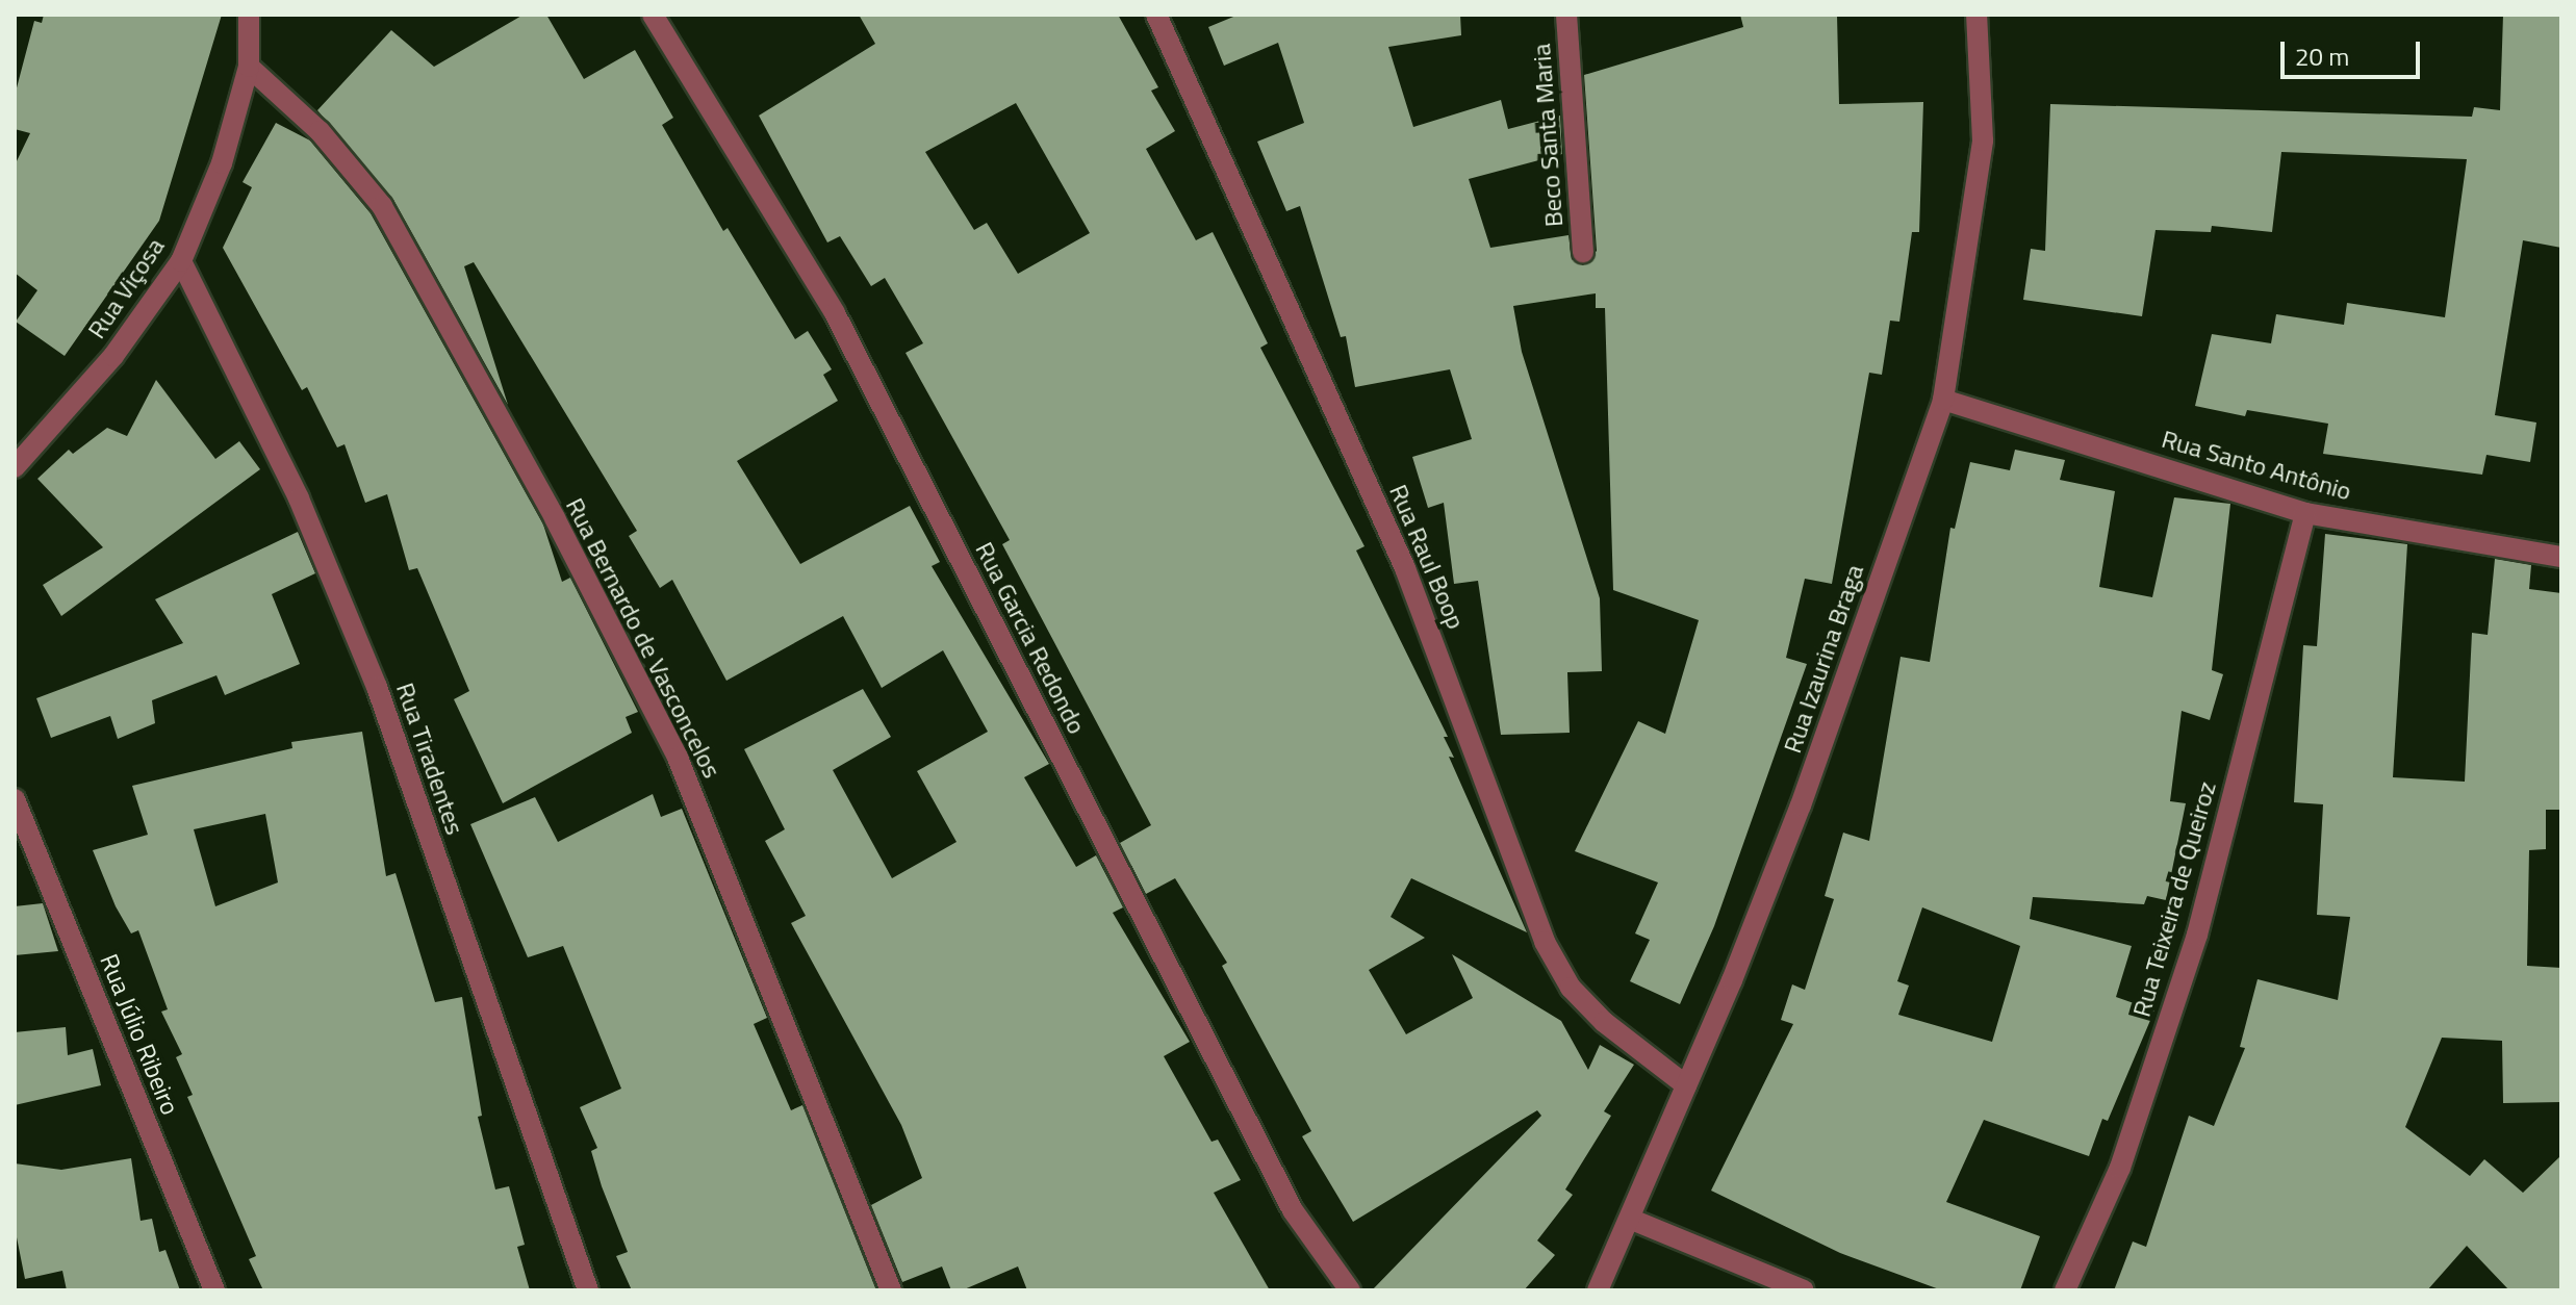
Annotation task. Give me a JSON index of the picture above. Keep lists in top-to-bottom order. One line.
{"streets":{"street":["Beco Santa Maria","Rua Viçosa","Rua Santo Antônio","Rua Raul Boop","Rua Bernardo de Vasconcelos","Rua Garcia Redondo","Rua Izaurina Braga","Rua Tiradentes","Rua Teixeira de Queiroz","Rua Júlio Ribeiro"]},"crossings":[["Rua Viçosa","Rua Bernardo de Vasconcelos"],["Rua Viçosa","Rua Tiradentes"],["Rua Santo Antônio","Rua Izaurina Braga"],["Rua Santo Antônio","Rua Teixeira de Queiroz"],["Rua Raul Boop","Rua Izaurina Braga"]],"scale_bar":"20 m"}
